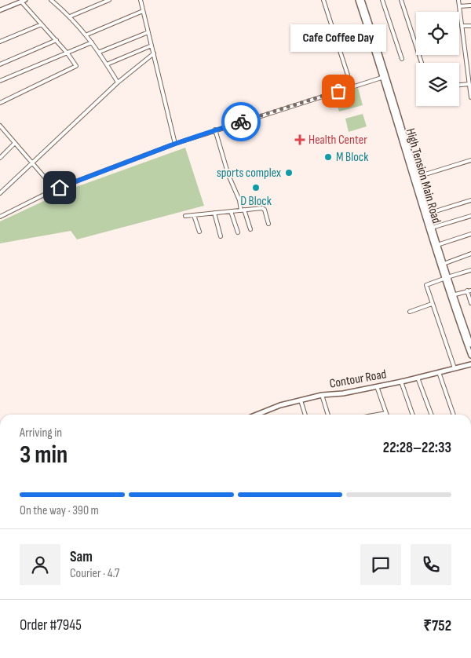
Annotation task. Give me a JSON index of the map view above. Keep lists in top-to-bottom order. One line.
{"streets":{"main road":["High Tension Main Road","Contour Road"]},"places":{"other":["Cafe Coffee Day","M Block","sports complex","D Block"],"health":["Health Center"]},"page":{"bubble":"Cafe Coffee Day","heading":["3 min","Arriving in","22:28–22:33"],"panel":["Sam","Courier · 4.7","Order #7945","₹752"],"bar":"On the way · 390 m"}}
